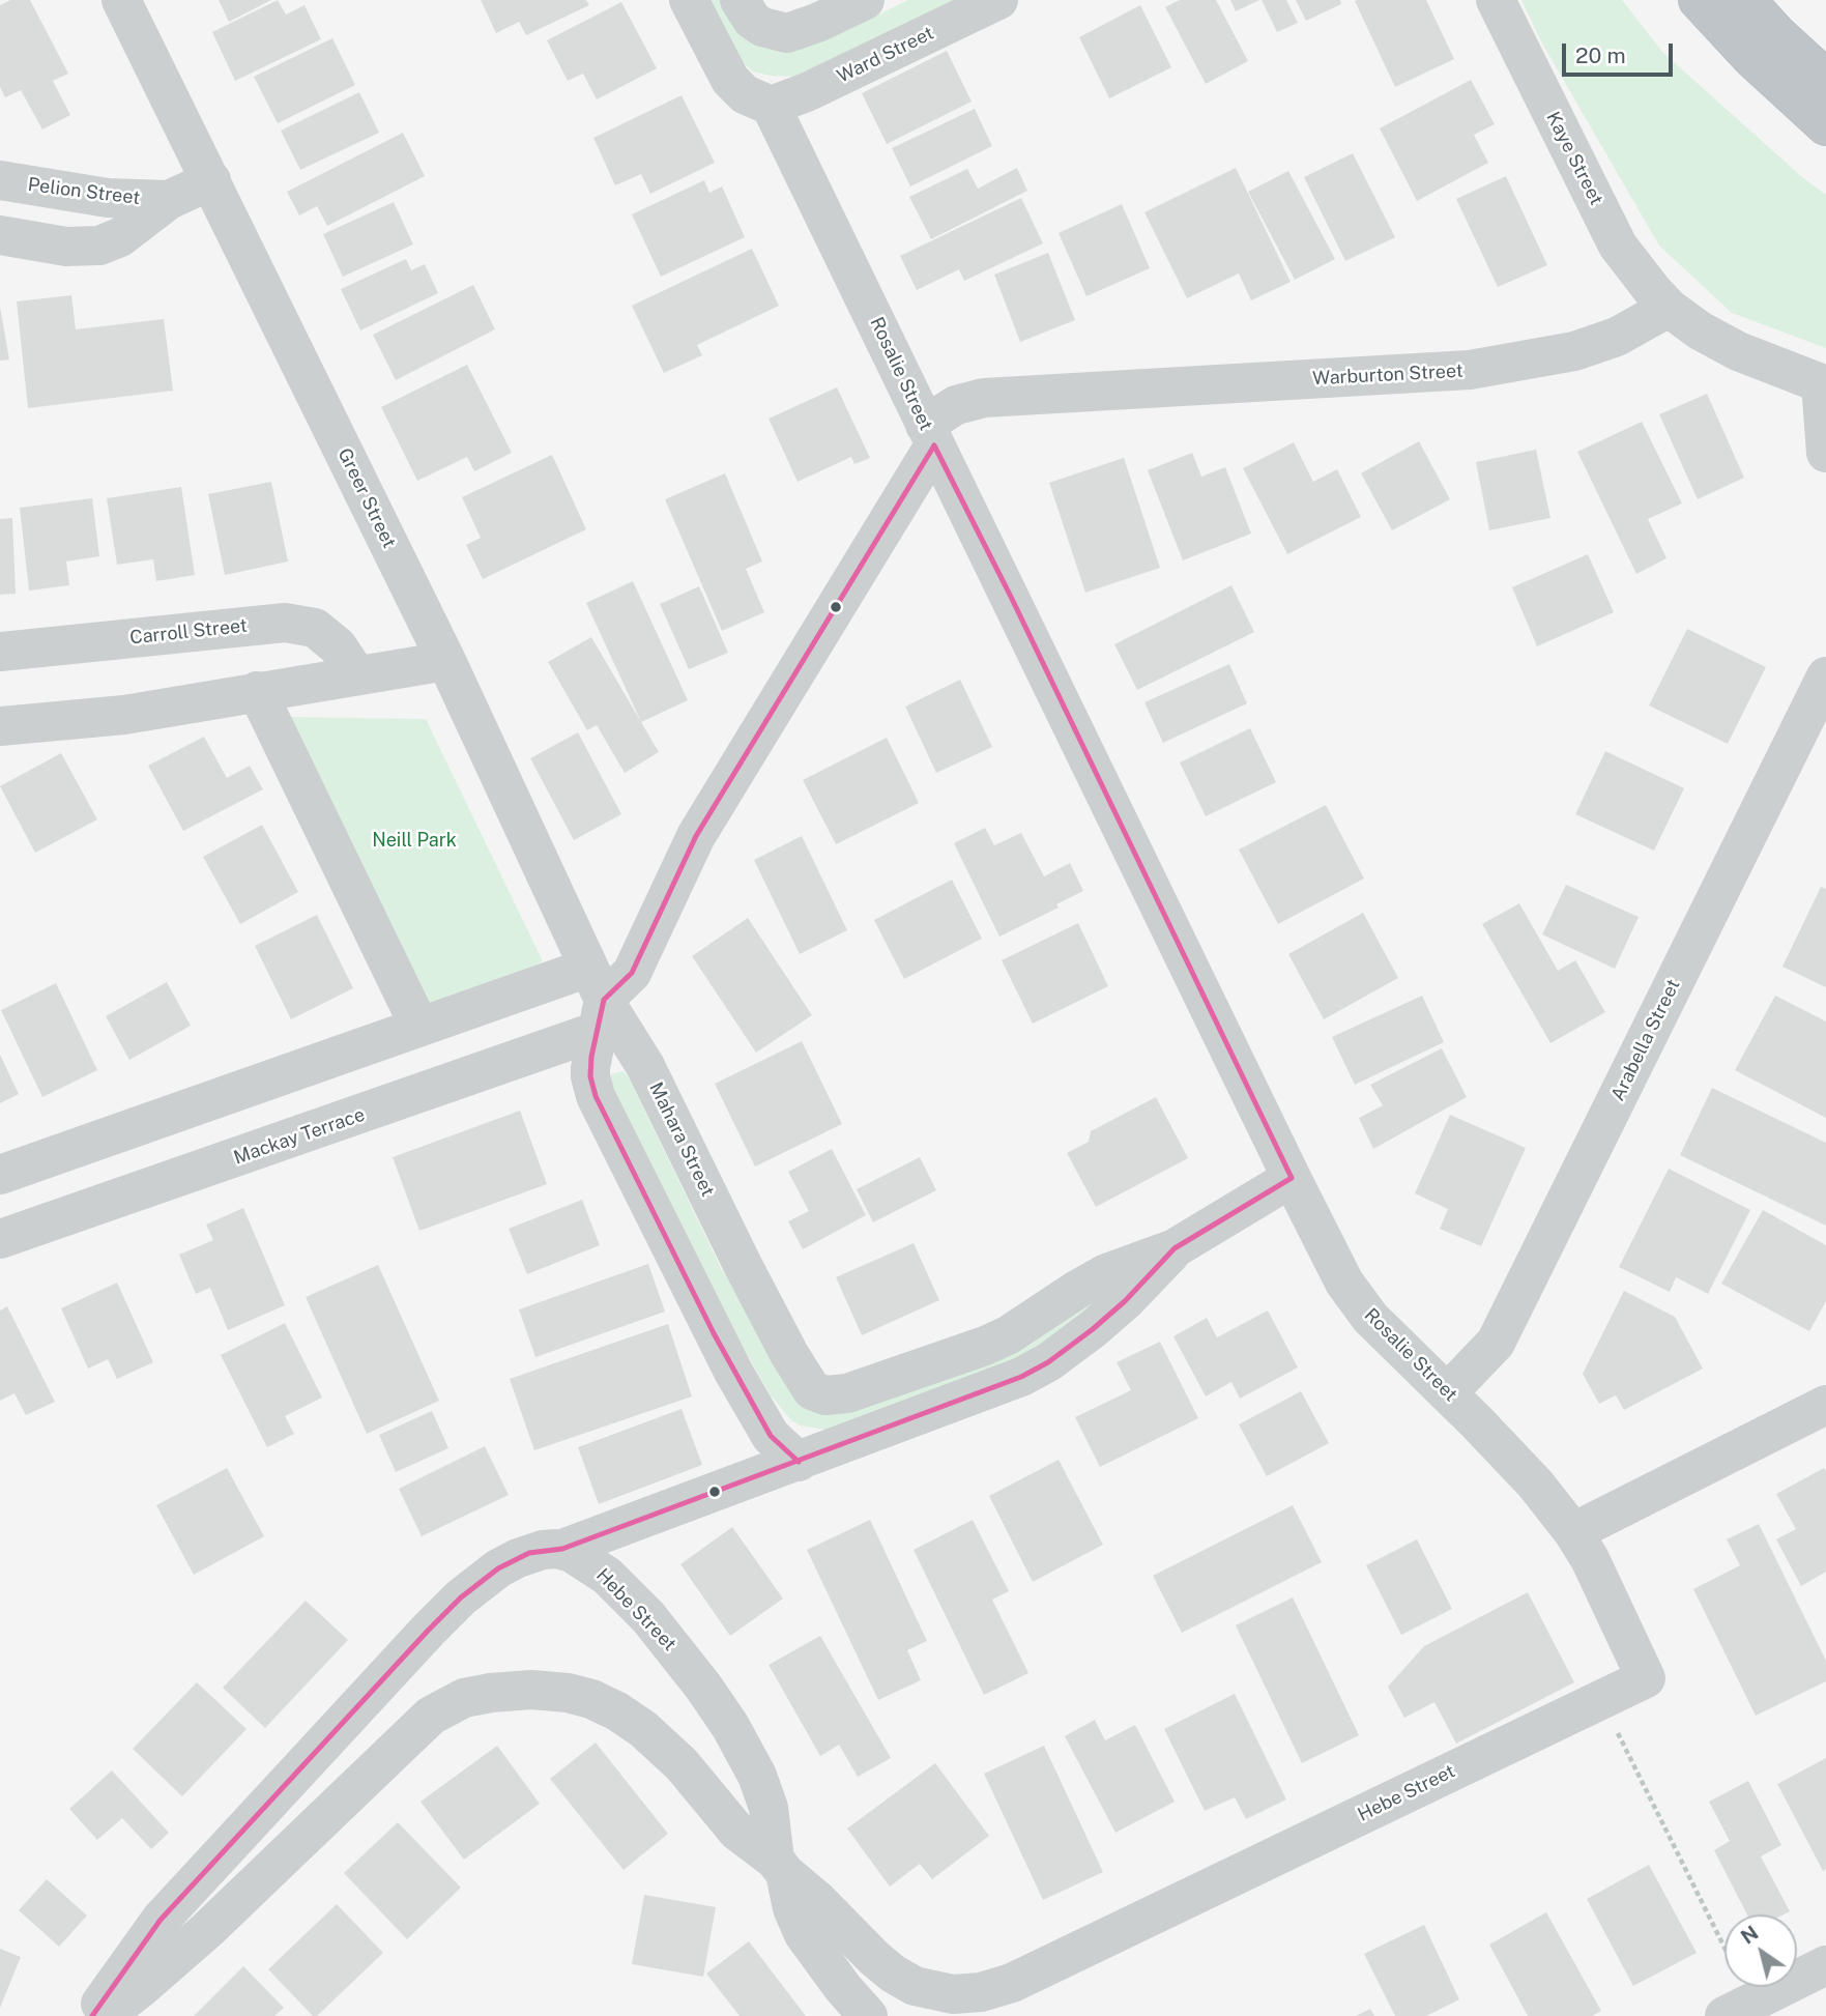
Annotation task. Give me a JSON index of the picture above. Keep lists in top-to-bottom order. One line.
{"streets":{"street":["Ward Street","Kaye Street","Pelion Street","Rosalie Street","Warburton Street","Greer Street","Carroll Street","Arabella Street","Mackay Terrace","Mahara Street","Hebe Street"]},"crossings":[["Ward Street","Rosalie Street"],["Kaye Street","Warburton Street"],["Pelion Street","Greer Street"],["Rosalie Street","Warburton Street"],["Rosalie Street","Arabella Street"],["Rosalie Street","Mahara Street"],["Rosalie Street","Hebe Street"],["Warburton Street","Greer Street"],["Warburton Street","Mackay Terrace"],["Warburton Street","Mahara Street"],["Greer Street","Mackay Terrace"],["Greer Street","Mahara Street"],["Mackay Terrace","Mahara Street"],["Mahara Street","Hebe Street"]],"parks":["Neill Park"],"scale_bar":"20 m","north":"top left"}
